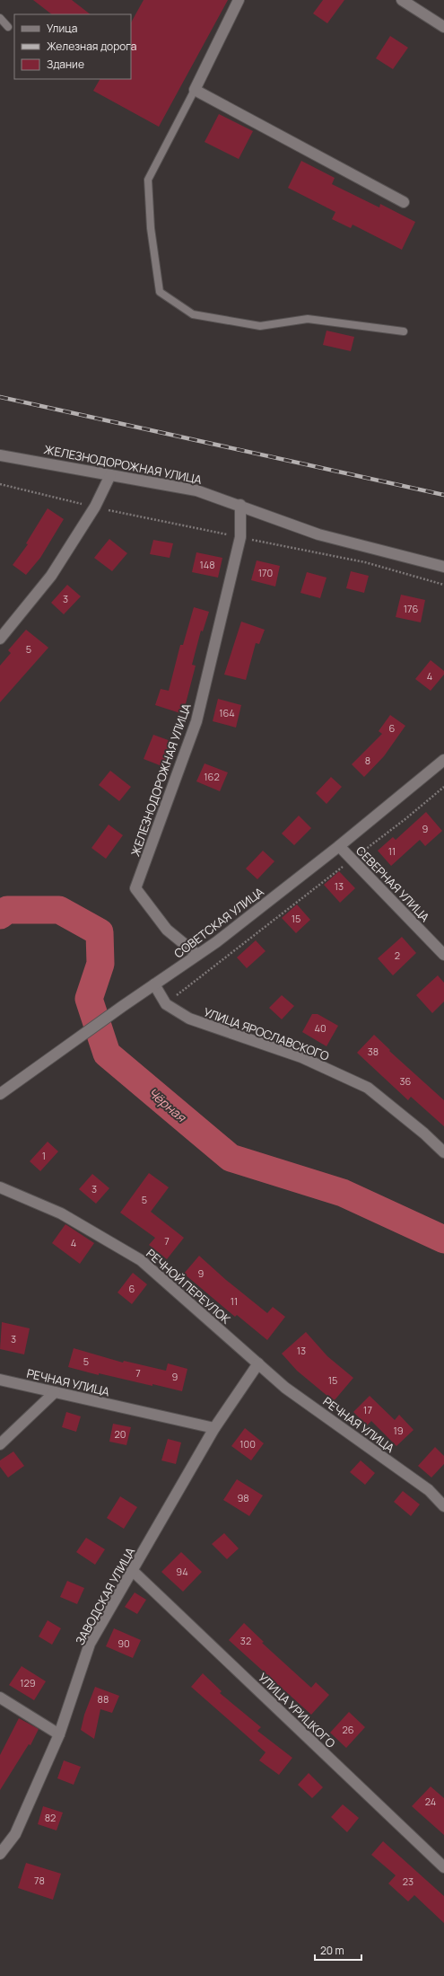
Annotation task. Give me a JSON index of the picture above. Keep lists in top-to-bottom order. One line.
{"streets":{"street":["ЖЕЛЕЗНОДОРОЖНАЯ УЛИЦА","СЕВЕРНАЯ УЛИЦА","СОВЕТСКАЯ УЛИЦА","УЛИЦА ЯРОСЛАВСКОГО","РЕЧНОЙ ПЕРЕУЛОК","РЕЧНАЯ УЛИЦА","ЗАВОДСКАЯ УЛИЦА","УЛИЦА УРИЦКОГО"]},"crossings":[["ЖЕЛЕЗНОДОРОЖНАЯ УЛИЦА","СОВЕТСКАЯ УЛИЦА"],["СЕВЕРНАЯ УЛИЦА","СОВЕТСКАЯ УЛИЦА"],["СОВЕТСКАЯ УЛИЦА","УЛИЦА ЯРОСЛАВСКОГО"],["РЕЧНОЙ ПЕРЕУЛОК","РЕЧНАЯ УЛИЦА"],["РЕЧНОЙ ПЕРЕУЛОК","ЗАВОДСКАЯ УЛИЦА"],["РЕЧНАЯ УЛИЦА","ЗАВОДСКАЯ УЛИЦА"],["ЗАВОДСКАЯ УЛИЦА","УЛИЦА УРИЦКОГО"]],"water":["Чёрная"],"house_numbers":["148","170","3","176","5","4","164","6","8","162","9","11","13","15","2","40","38","36","1","3","5","7","4","9","6","11","3","13","5","7","9","15","17","19","20","100","98","94","32","90","129","88","26","24","82","78","23"],"legend":["Улица","Железная дорога","Здание"],"scale_bar":"20 m"}
